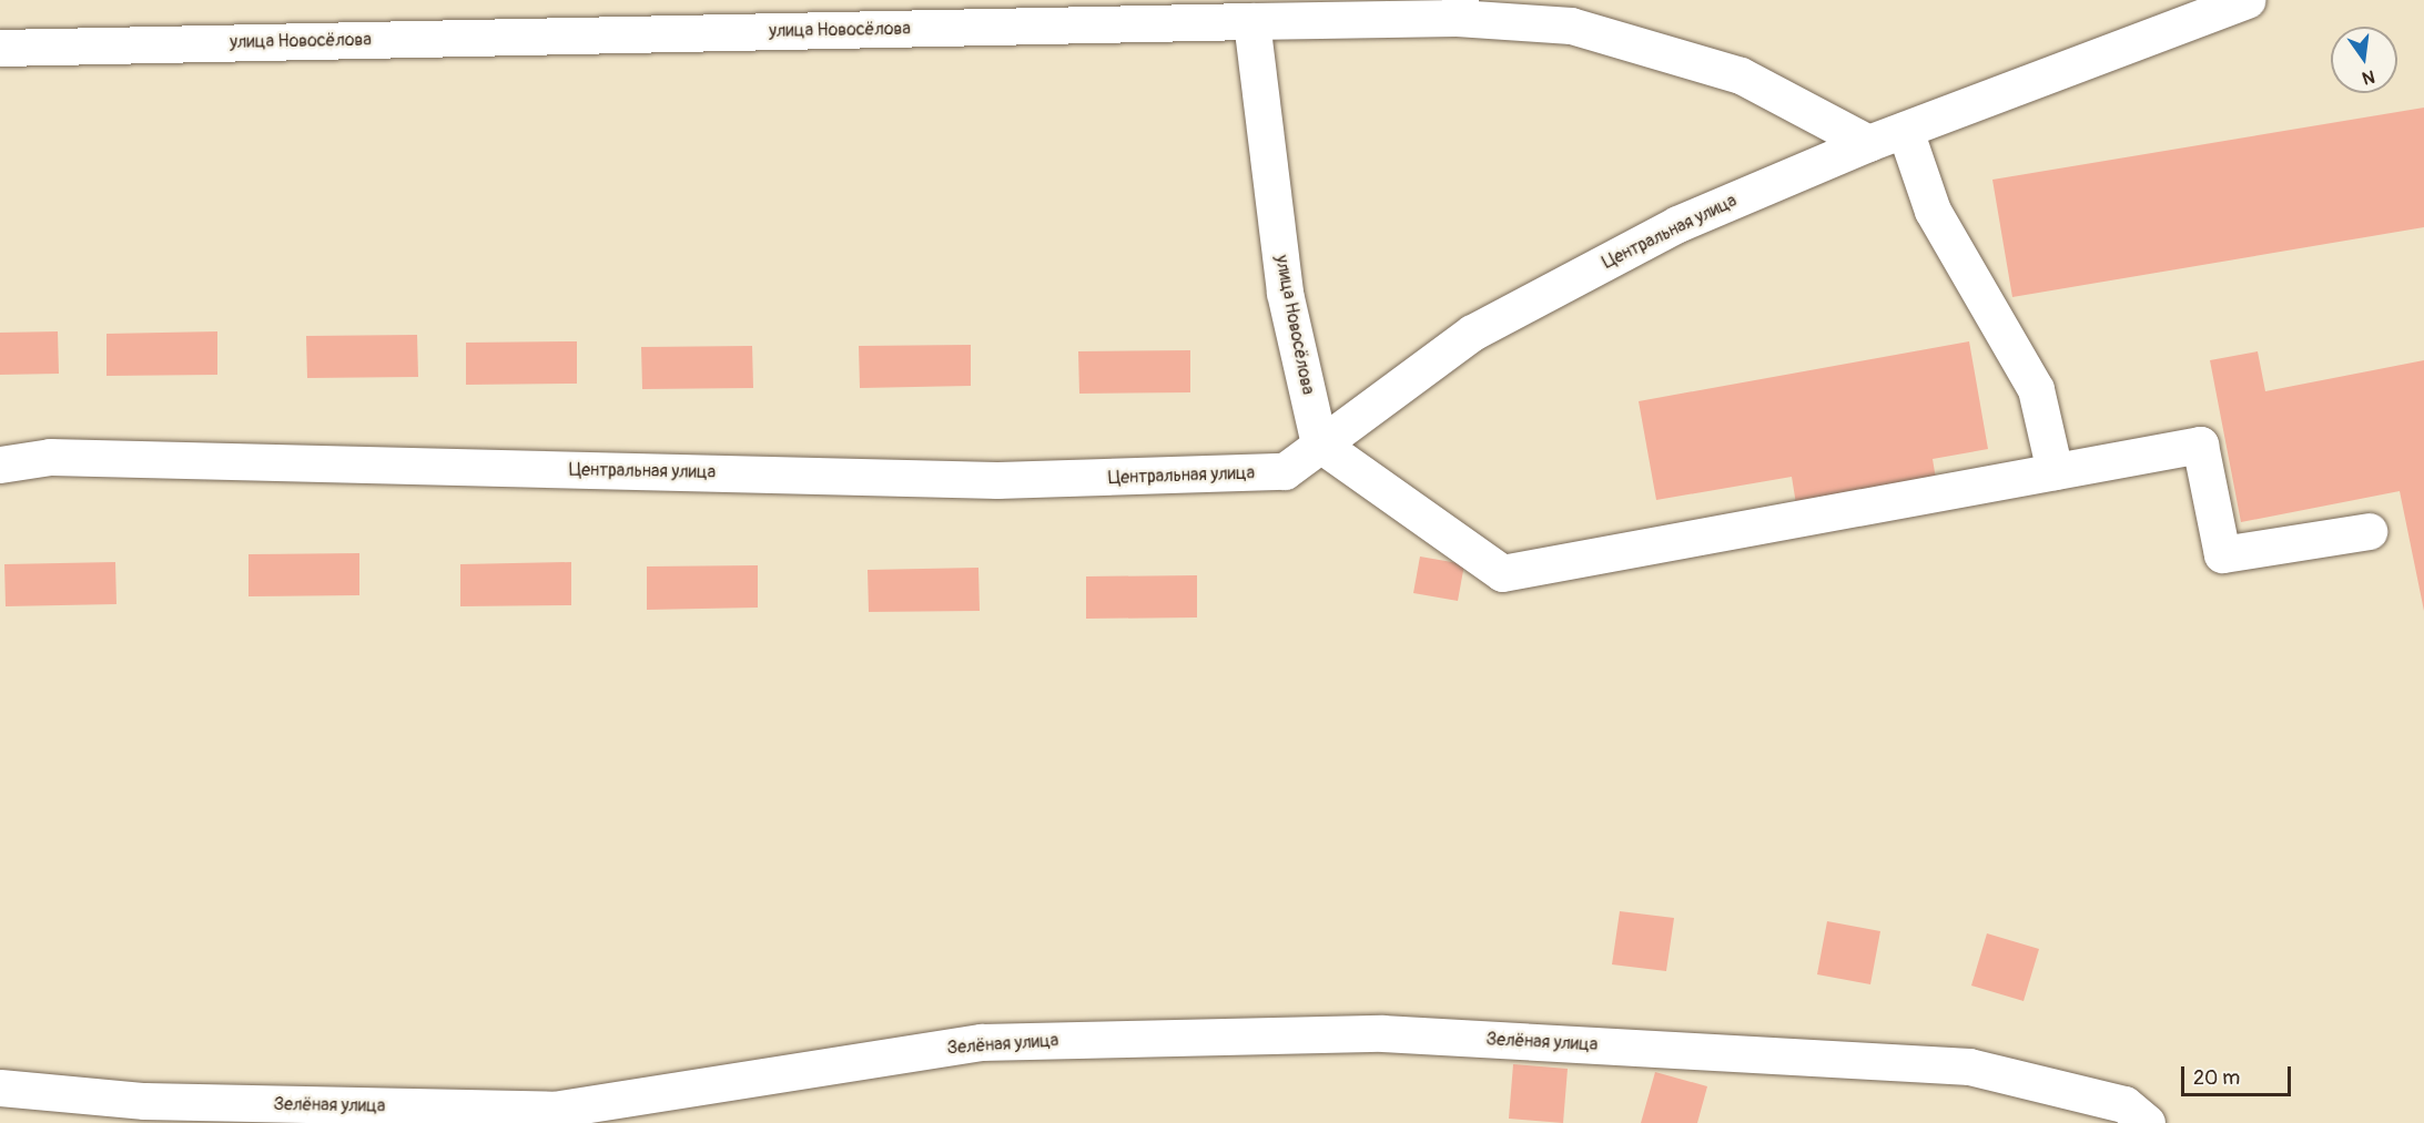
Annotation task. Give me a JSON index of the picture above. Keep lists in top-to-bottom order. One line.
{"streets":{"street":["улица Новосёлова","Центральная улица","Зелёная улица"]},"crossings":[["улица Новосёлова","Центральная улица"]],"scale_bar":"20 m","north":"bottom"}
